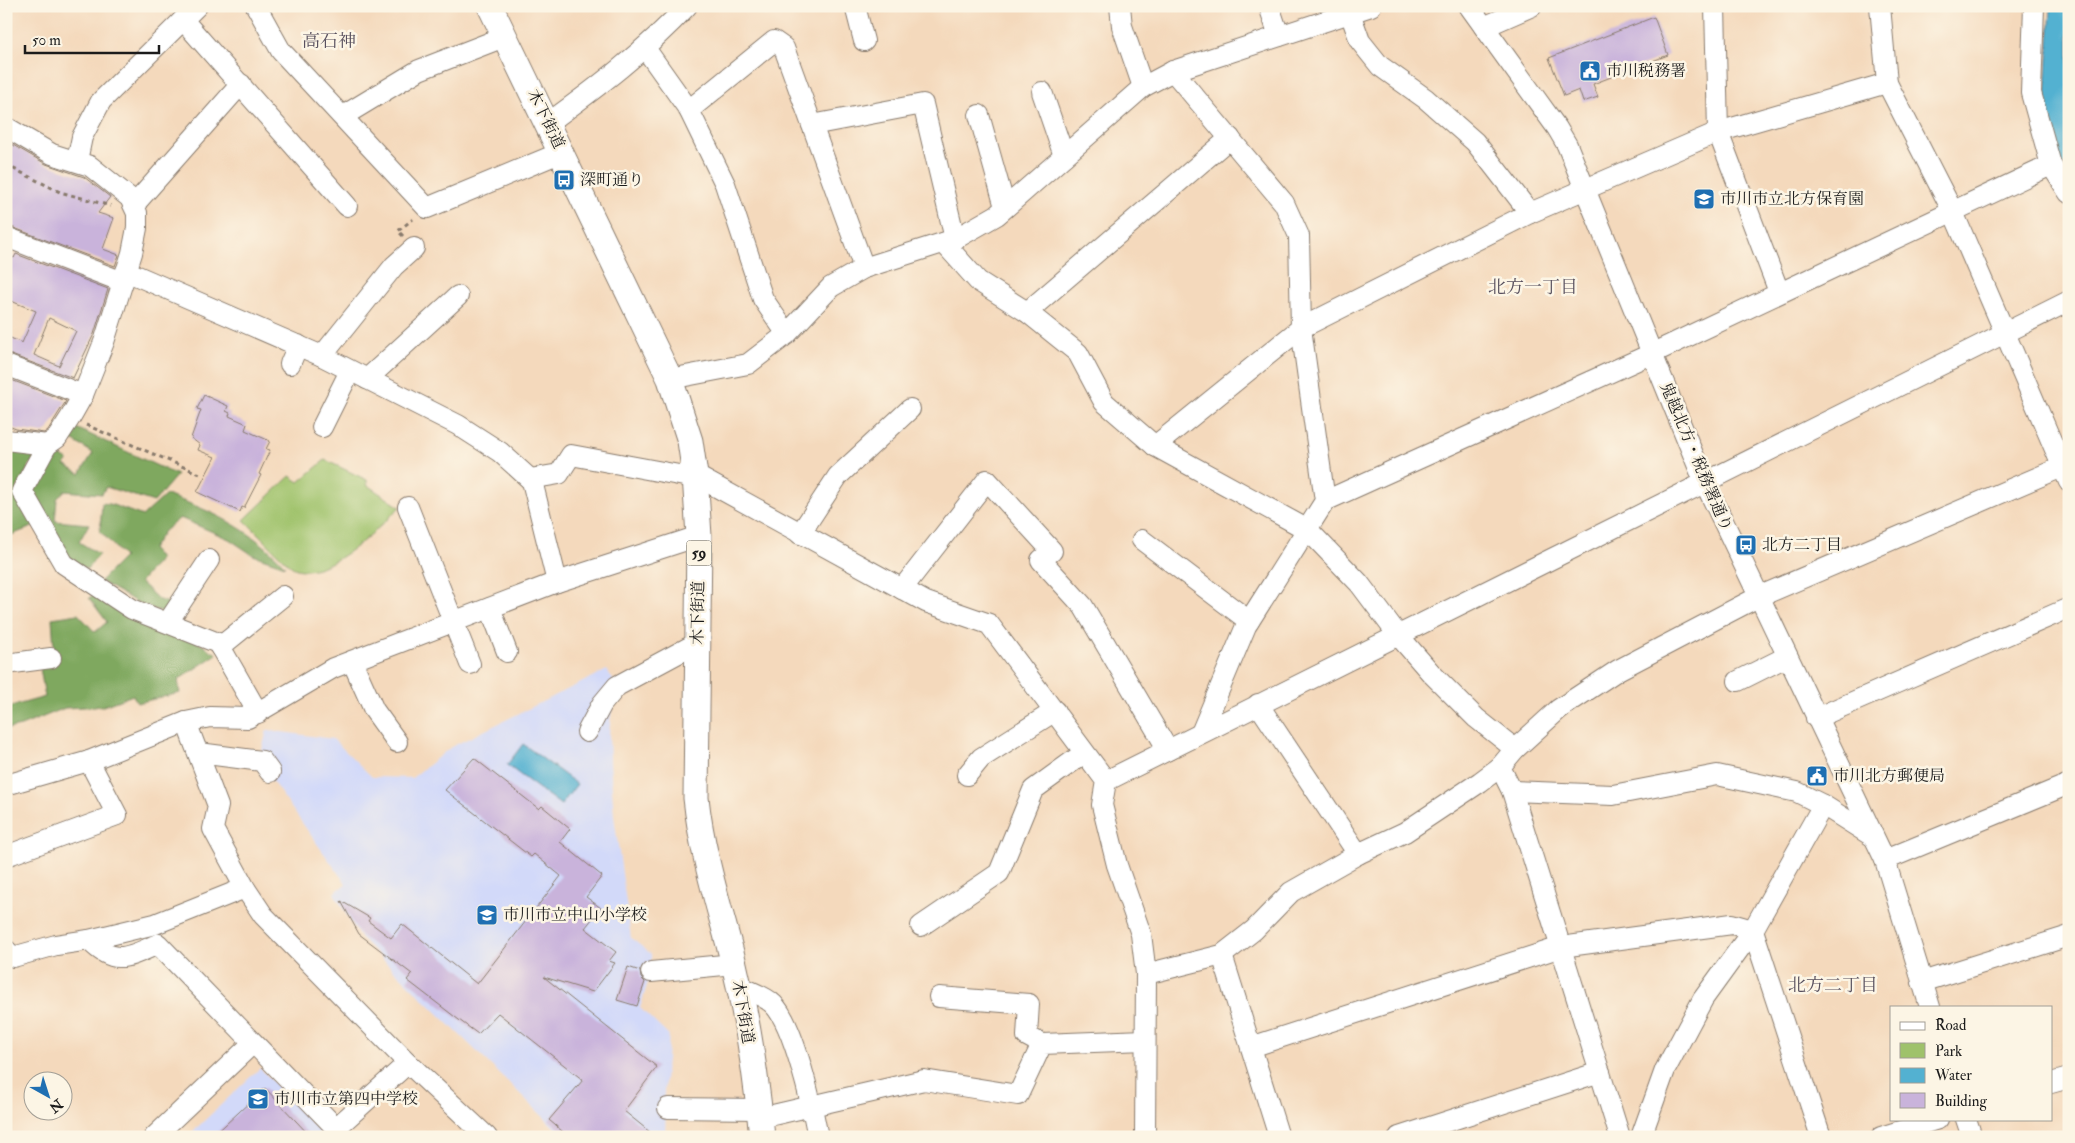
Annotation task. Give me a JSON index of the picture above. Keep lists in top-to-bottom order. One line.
{"streets":{"main road":["木下街道","59"],"street":["鬼越北方・税務署通り"]},"districts":["高石神","北方一丁目","北方二丁目"],"places":{"public building":["市川税務署","市川北方郵便局"],"bus stop":["深町通り","北方二丁目"],"school or university":["市川市立北方保育園","市川市立中山小学校","市川市立第四中学校"]},"legend":["Road","Park","Water","Building"],"scale_bar":"50 m","north":"bottom right"}
